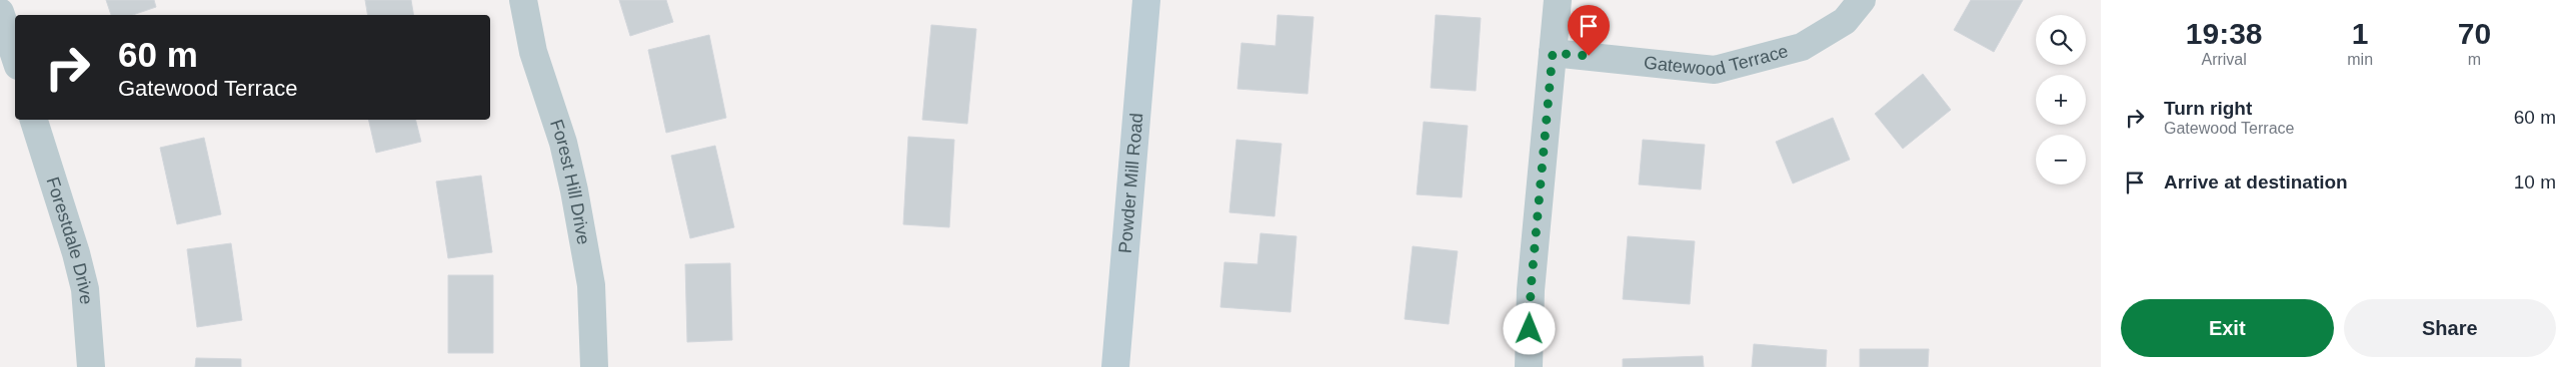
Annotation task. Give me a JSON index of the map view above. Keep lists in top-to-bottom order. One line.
{"streets":{"main road":["Powder Mill Road"],"street":["Gatewood Terrace","Forest Hill Drive","Forestdale Drive"]},"page":{"eta":["19:38","Arrival","1","min","70","m"],"map_buttons":["+","−"],"turn":["60 m","Gatewood Terrace"],"list":[{"name":"Turn right","note":"Gatewood Terrace","value":"60 m"},{"name":"Arrive at destination","value":"10 m"}],"buttons":["Exit","Share"]}}
